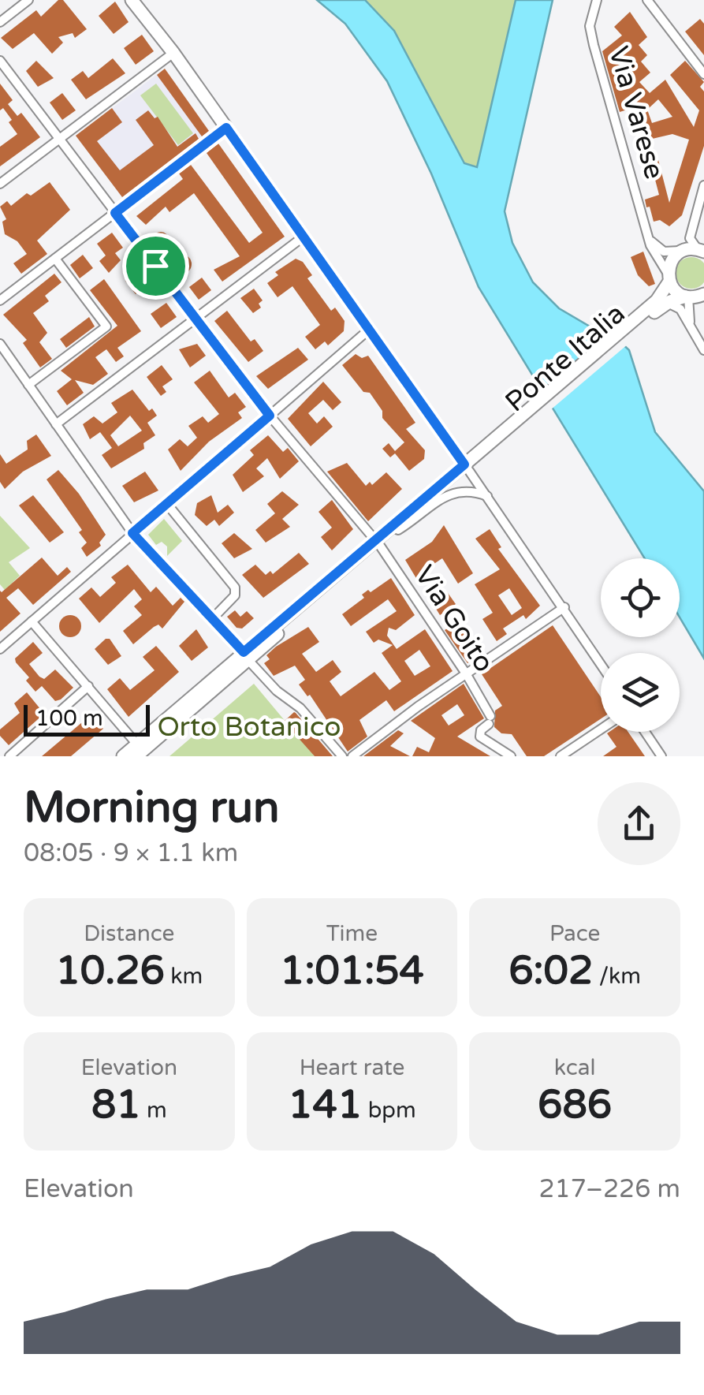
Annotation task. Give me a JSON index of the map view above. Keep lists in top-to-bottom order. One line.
{"streets":{"main road":["Ponte Italia"],"street":["Via Varese","Via Goito"]},"crossings":[["Via Varese","Ponte Italia"]],"parks":["Orto Botanico"],"scale_bar":"100 m","page":{"scale":"100 m","heading":["Morning run","08:05 · 9 × 1.1 km"],"stats":[["Distance","10.26 km"],["Time","1:01:54"],["Pace","6:02 /km"],["Elevation","81 m"],["Heart rate","141 bpm"],["kcal","686"]],"chart":["Elevation","217–226 m"]}}
